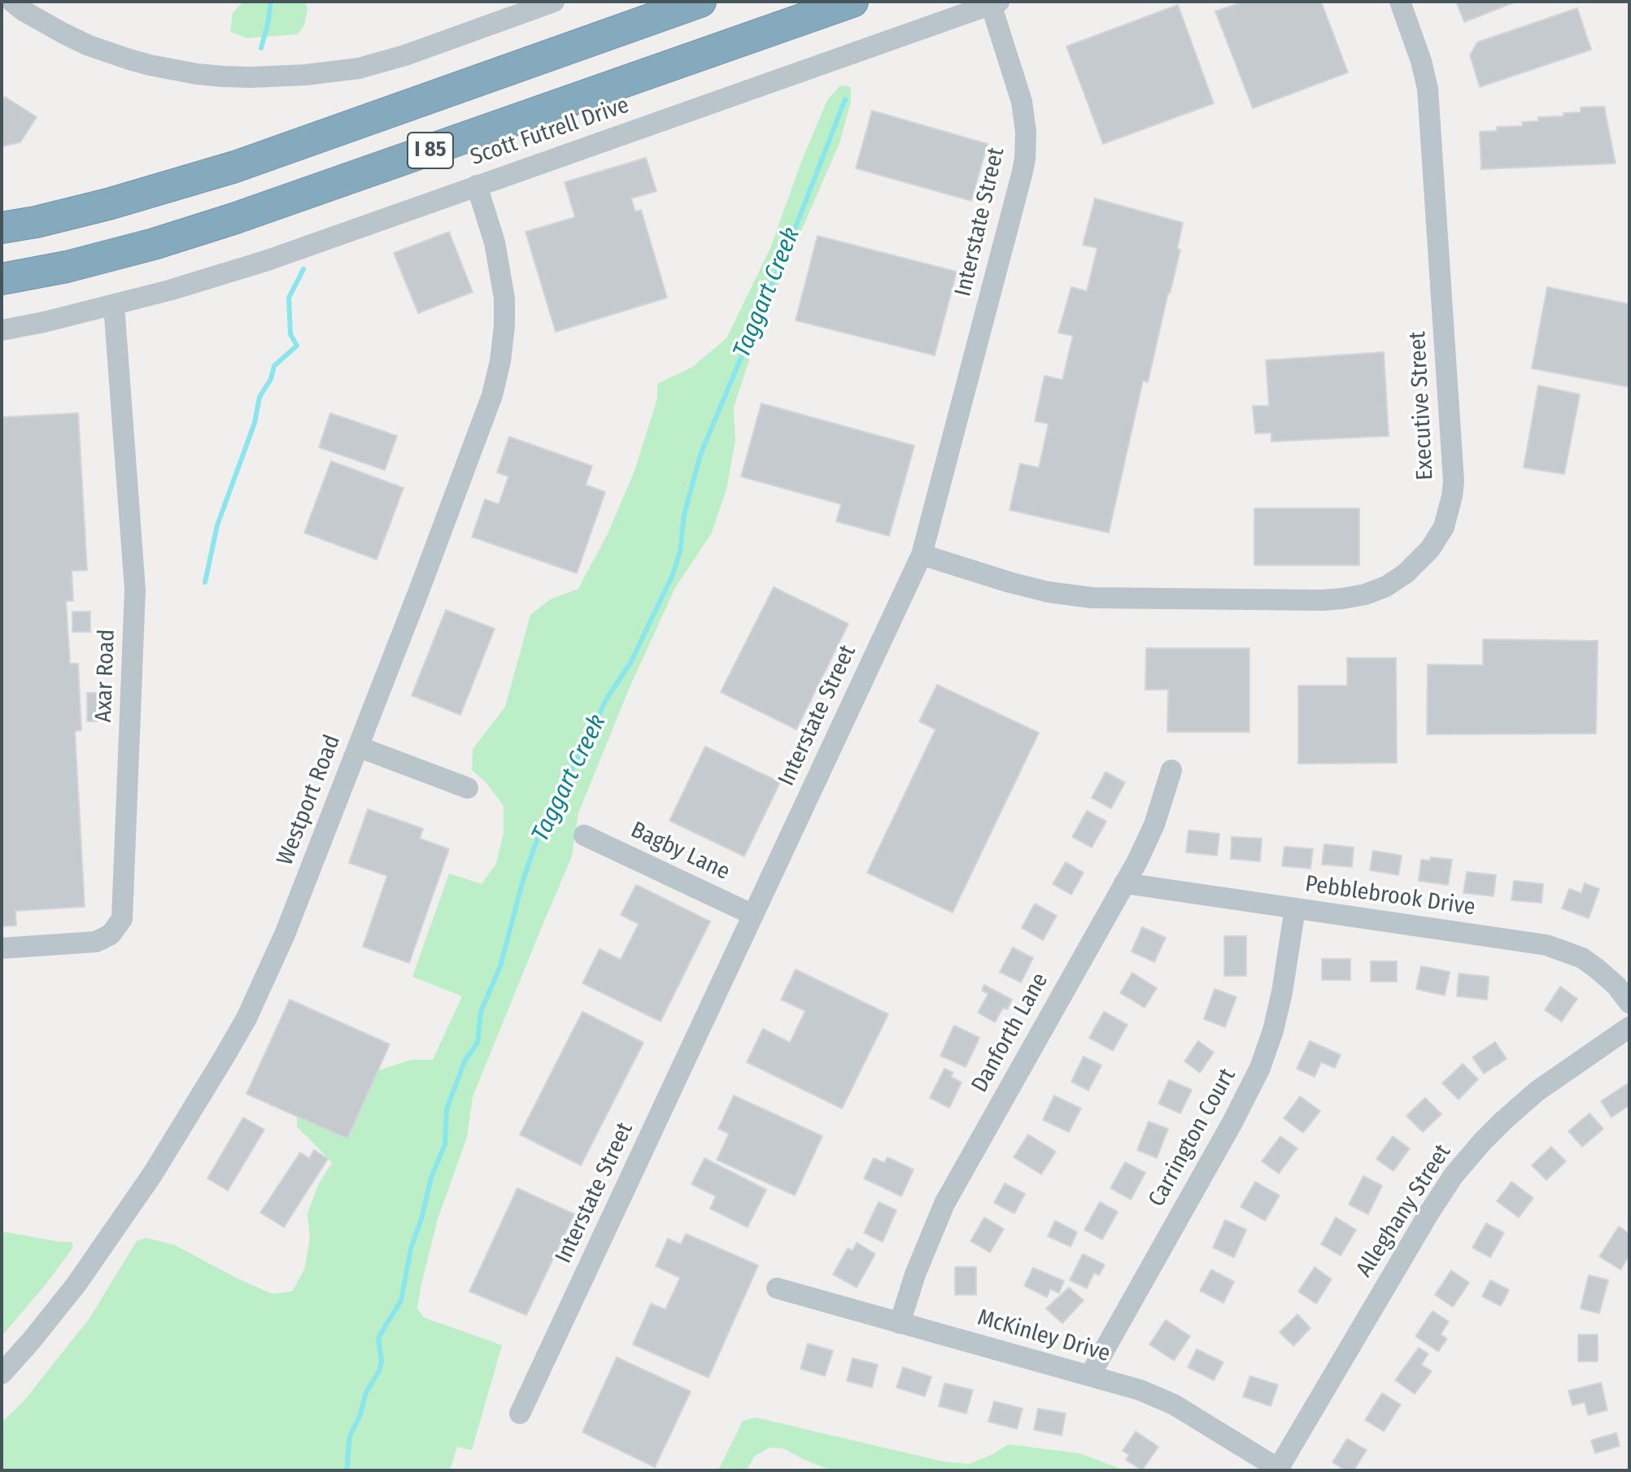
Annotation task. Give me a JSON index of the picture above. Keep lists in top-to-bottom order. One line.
{"streets":{"highway":["I 85"],"street":["Scott Futrell Drive","Interstate Street","Executive Street","Axar Road","Westport Road","Bagby Lane","Pebblebrook Drive","Danforth Lane","Carrington Court","Alleghany Street","McKinley Drive"]},"crossings":[["Scott Futrell Drive","Interstate Street"],["Scott Futrell Drive","Axar Road"],["Scott Futrell Drive","Westport Road"],["Interstate Street","Executive Street"],["Interstate Street","Bagby Lane"],["Pebblebrook Drive","Danforth Lane"],["Pebblebrook Drive","Carrington Court"],["Danforth Lane","McKinley Drive"],["Carrington Court","McKinley Drive"],["Alleghany Street","McKinley Drive"]],"water":["Taggart Creek"]}
